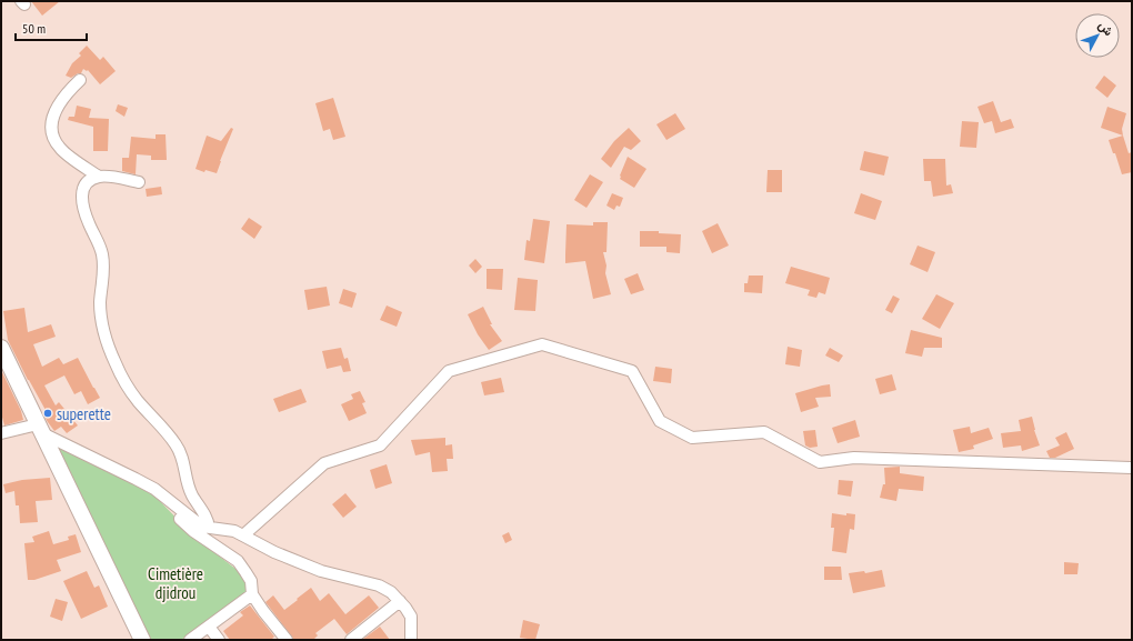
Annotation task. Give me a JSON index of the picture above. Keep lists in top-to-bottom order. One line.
{"parks":["Cimetière djidrou"],"places":["superette"],"scale_bar":"50 m","north":"top right"}
